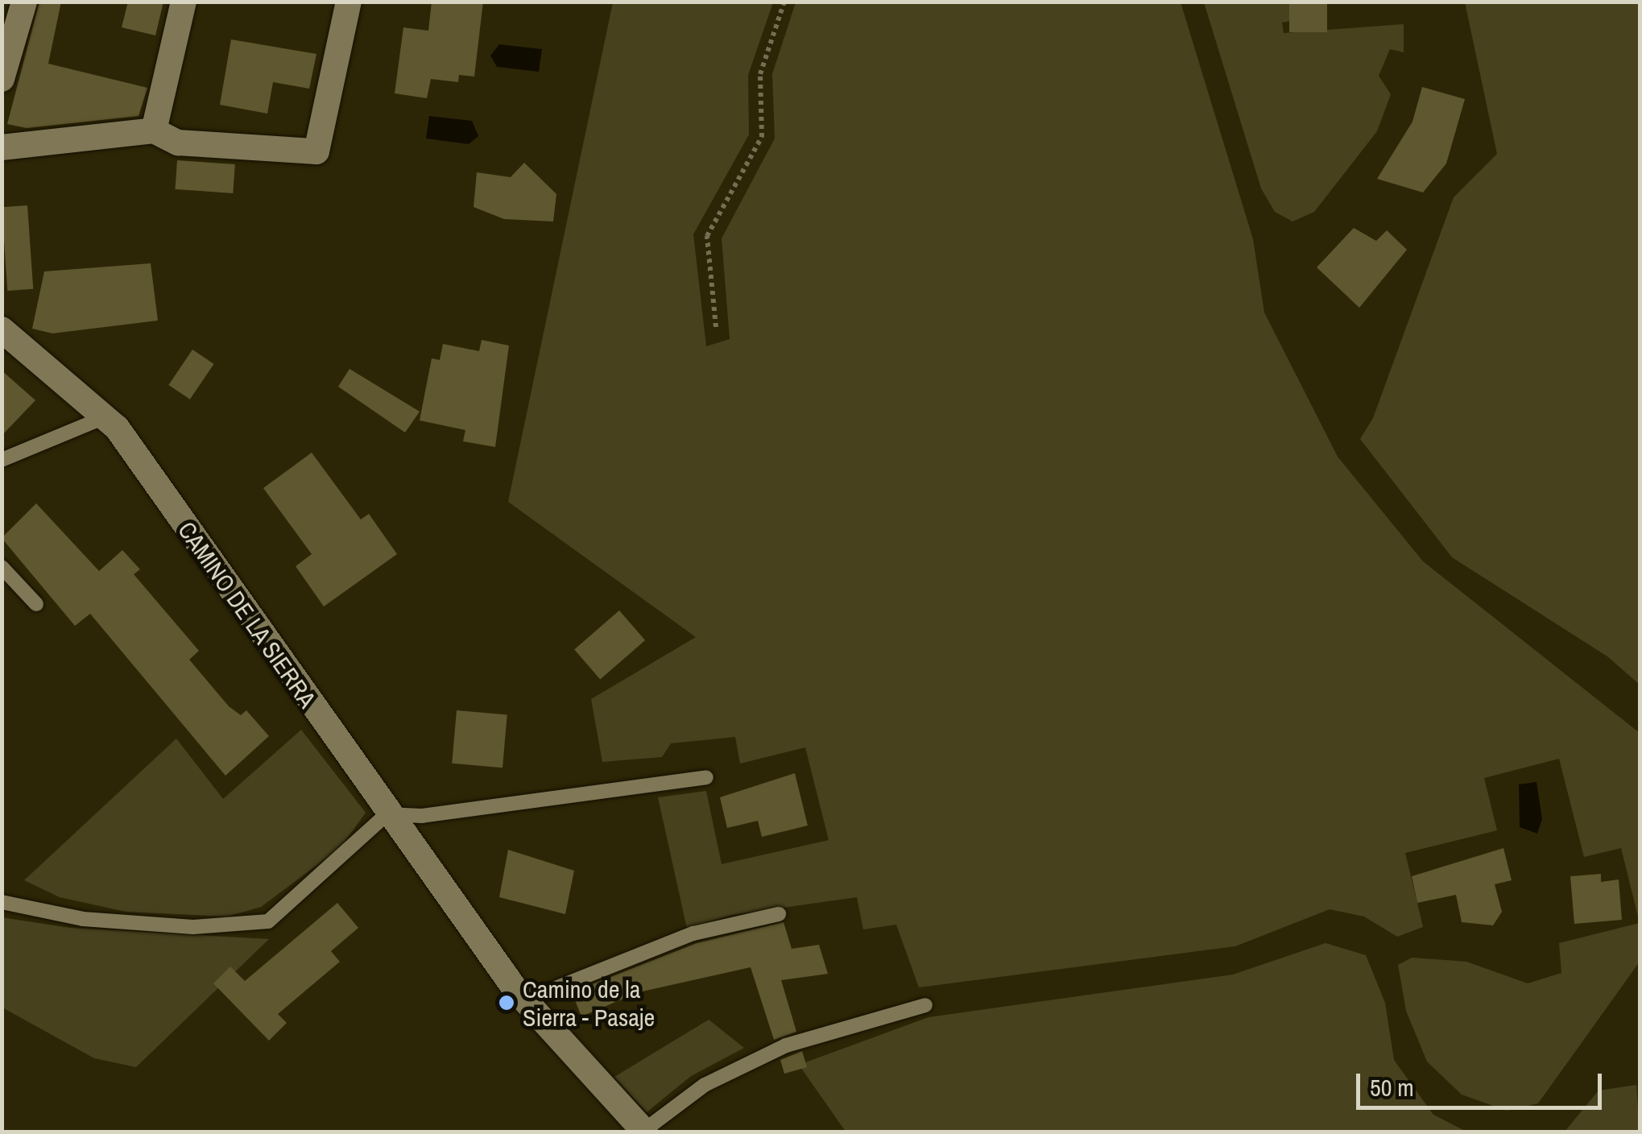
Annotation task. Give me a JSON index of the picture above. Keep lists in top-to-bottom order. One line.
{"streets":{"street":["CAMINO DE LA SIERRA"]},"places":["Camino de la Sierra - Pasaje"],"scale_bar":"50 m"}
